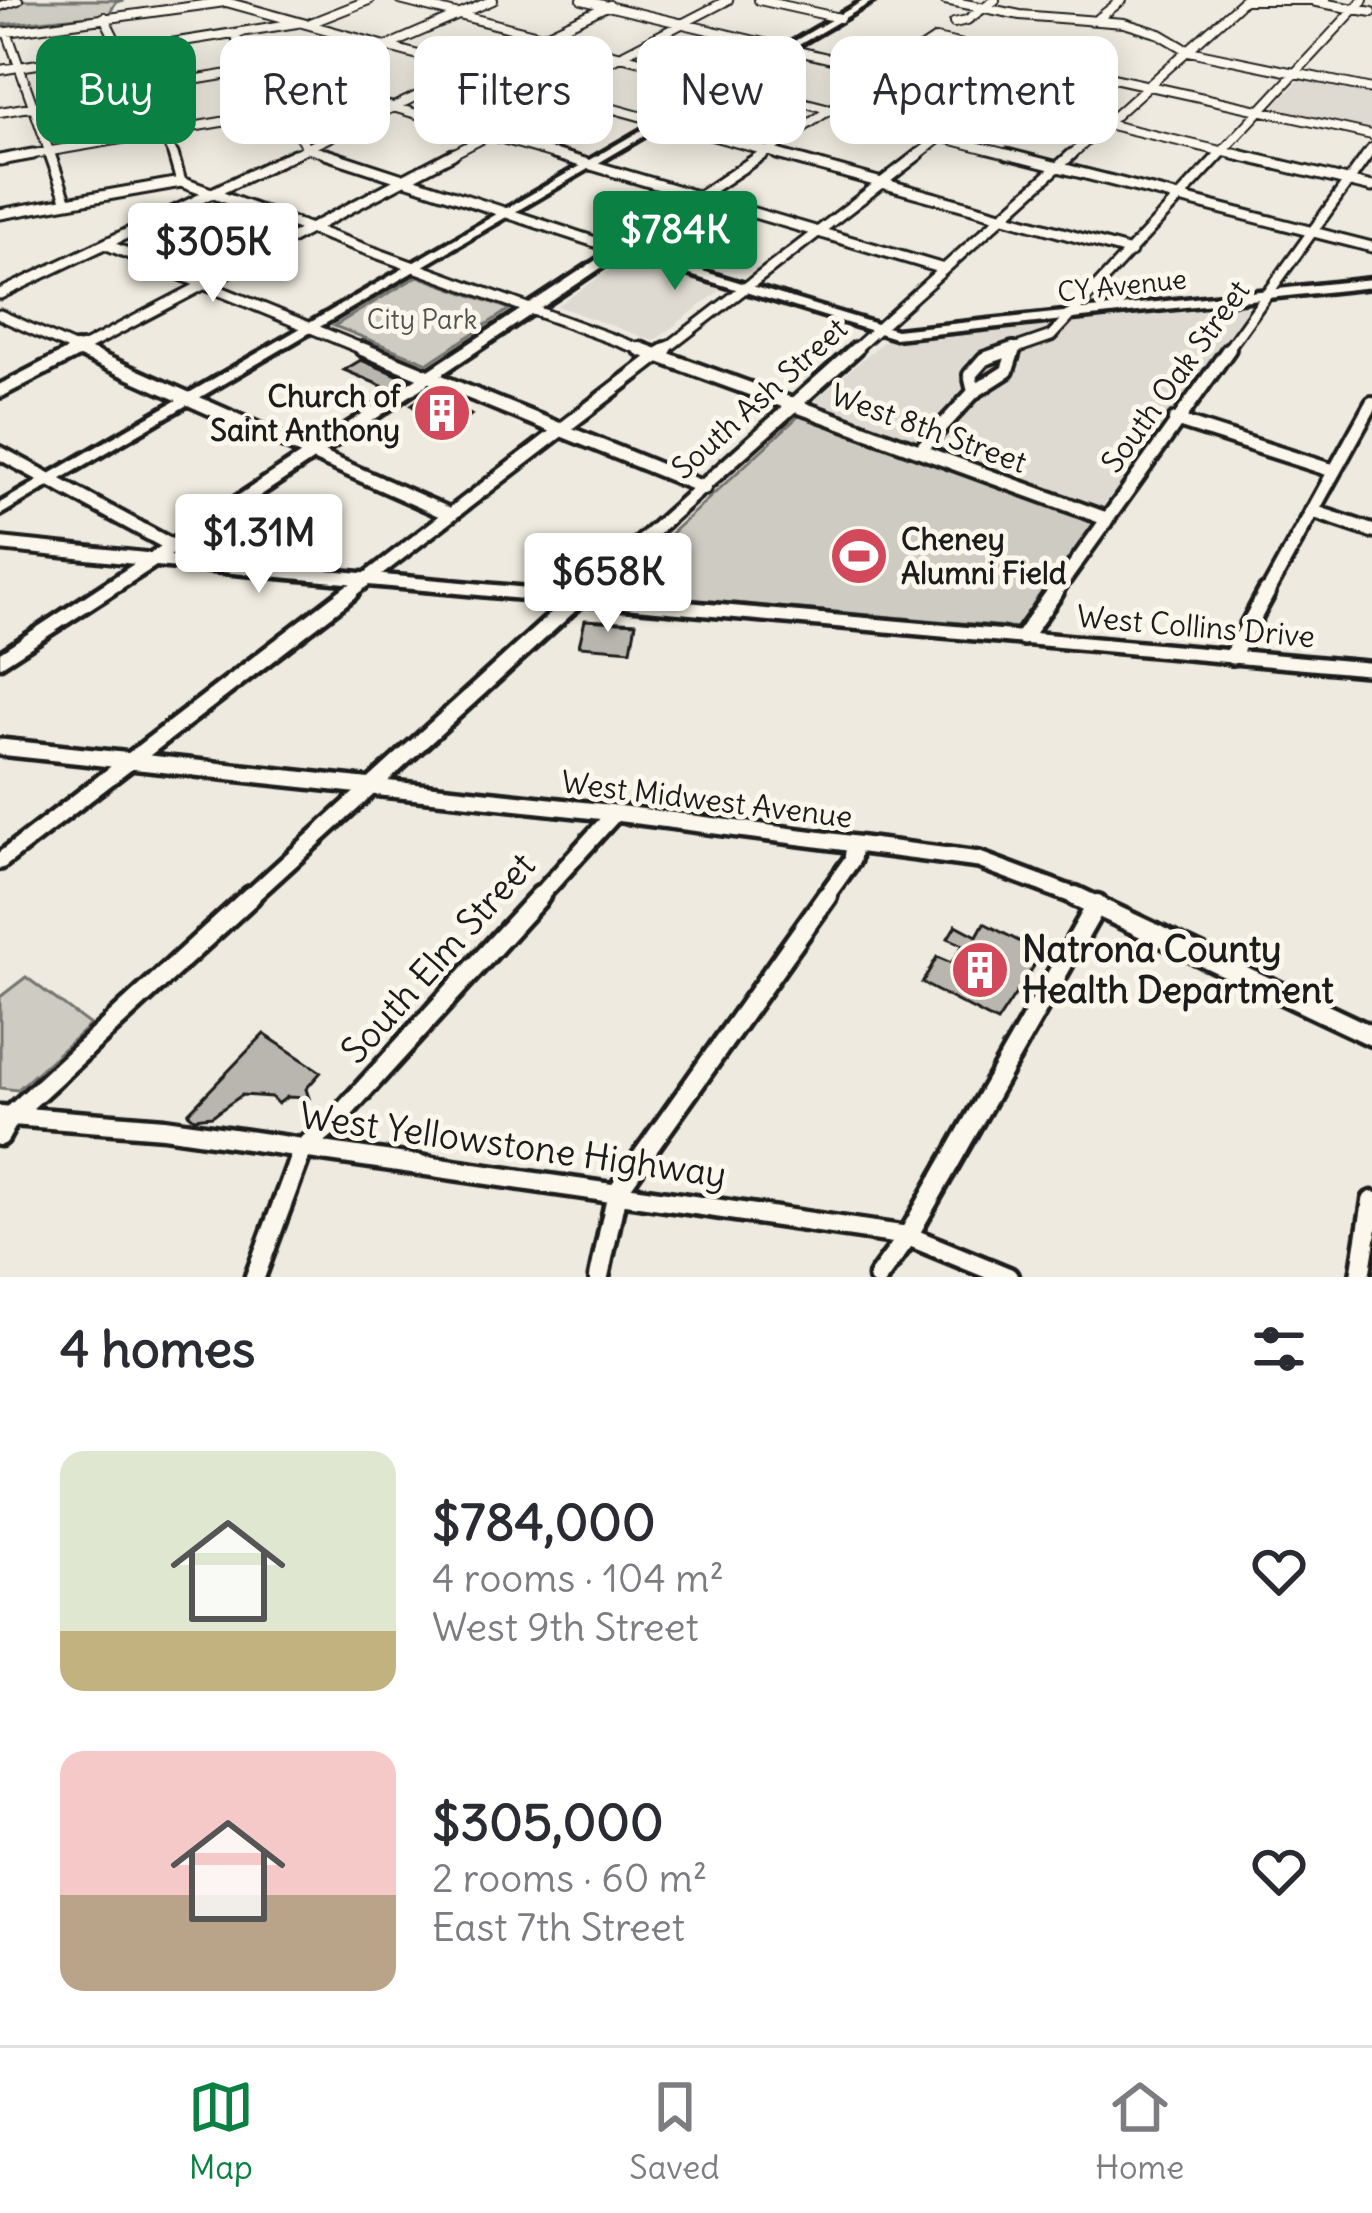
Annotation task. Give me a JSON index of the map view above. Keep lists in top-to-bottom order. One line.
{"streets":{"main road":["CY Avenue","West Collins Drive"],"street":["South Oak Street","South Ash Street","West 8th Street","West Midwest Avenue","South Elm Street","West Yellowstone Highway"]},"crossings":[["CY Avenue","South Oak Street"],["CY Avenue","South Ash Street"],["South Oak Street","West 8th Street"],["South Oak Street","West Collins Drive"],["South Ash Street","West 8th Street"],["South Ash Street","West Collins Drive"],["South Ash Street","West Midwest Avenue"],["South Ash Street","West Yellowstone Highway"],["West Midwest Avenue","South Elm Street"],["South Elm Street","West Yellowstone Highway"]],"parks":["City Park"],"places":{"building":["Church of Saint Anthony","Natrona County Health Department"],"sports":["Cheney Alumni Field"]},"page":{"chip":["Buy","Rent","Filters","New","Apartment"],"price":["$784K","$305K","$1.31M","$658K"],"heading":"4 homes","list":[{"name":"$784,000","note":"4 rooms · 104 m² · West 9th Street"},{"name":"$305,000","note":"2 rooms · 60 m² · East 7th Street"}],"tabs":["Map","Saved","Home"]}}
